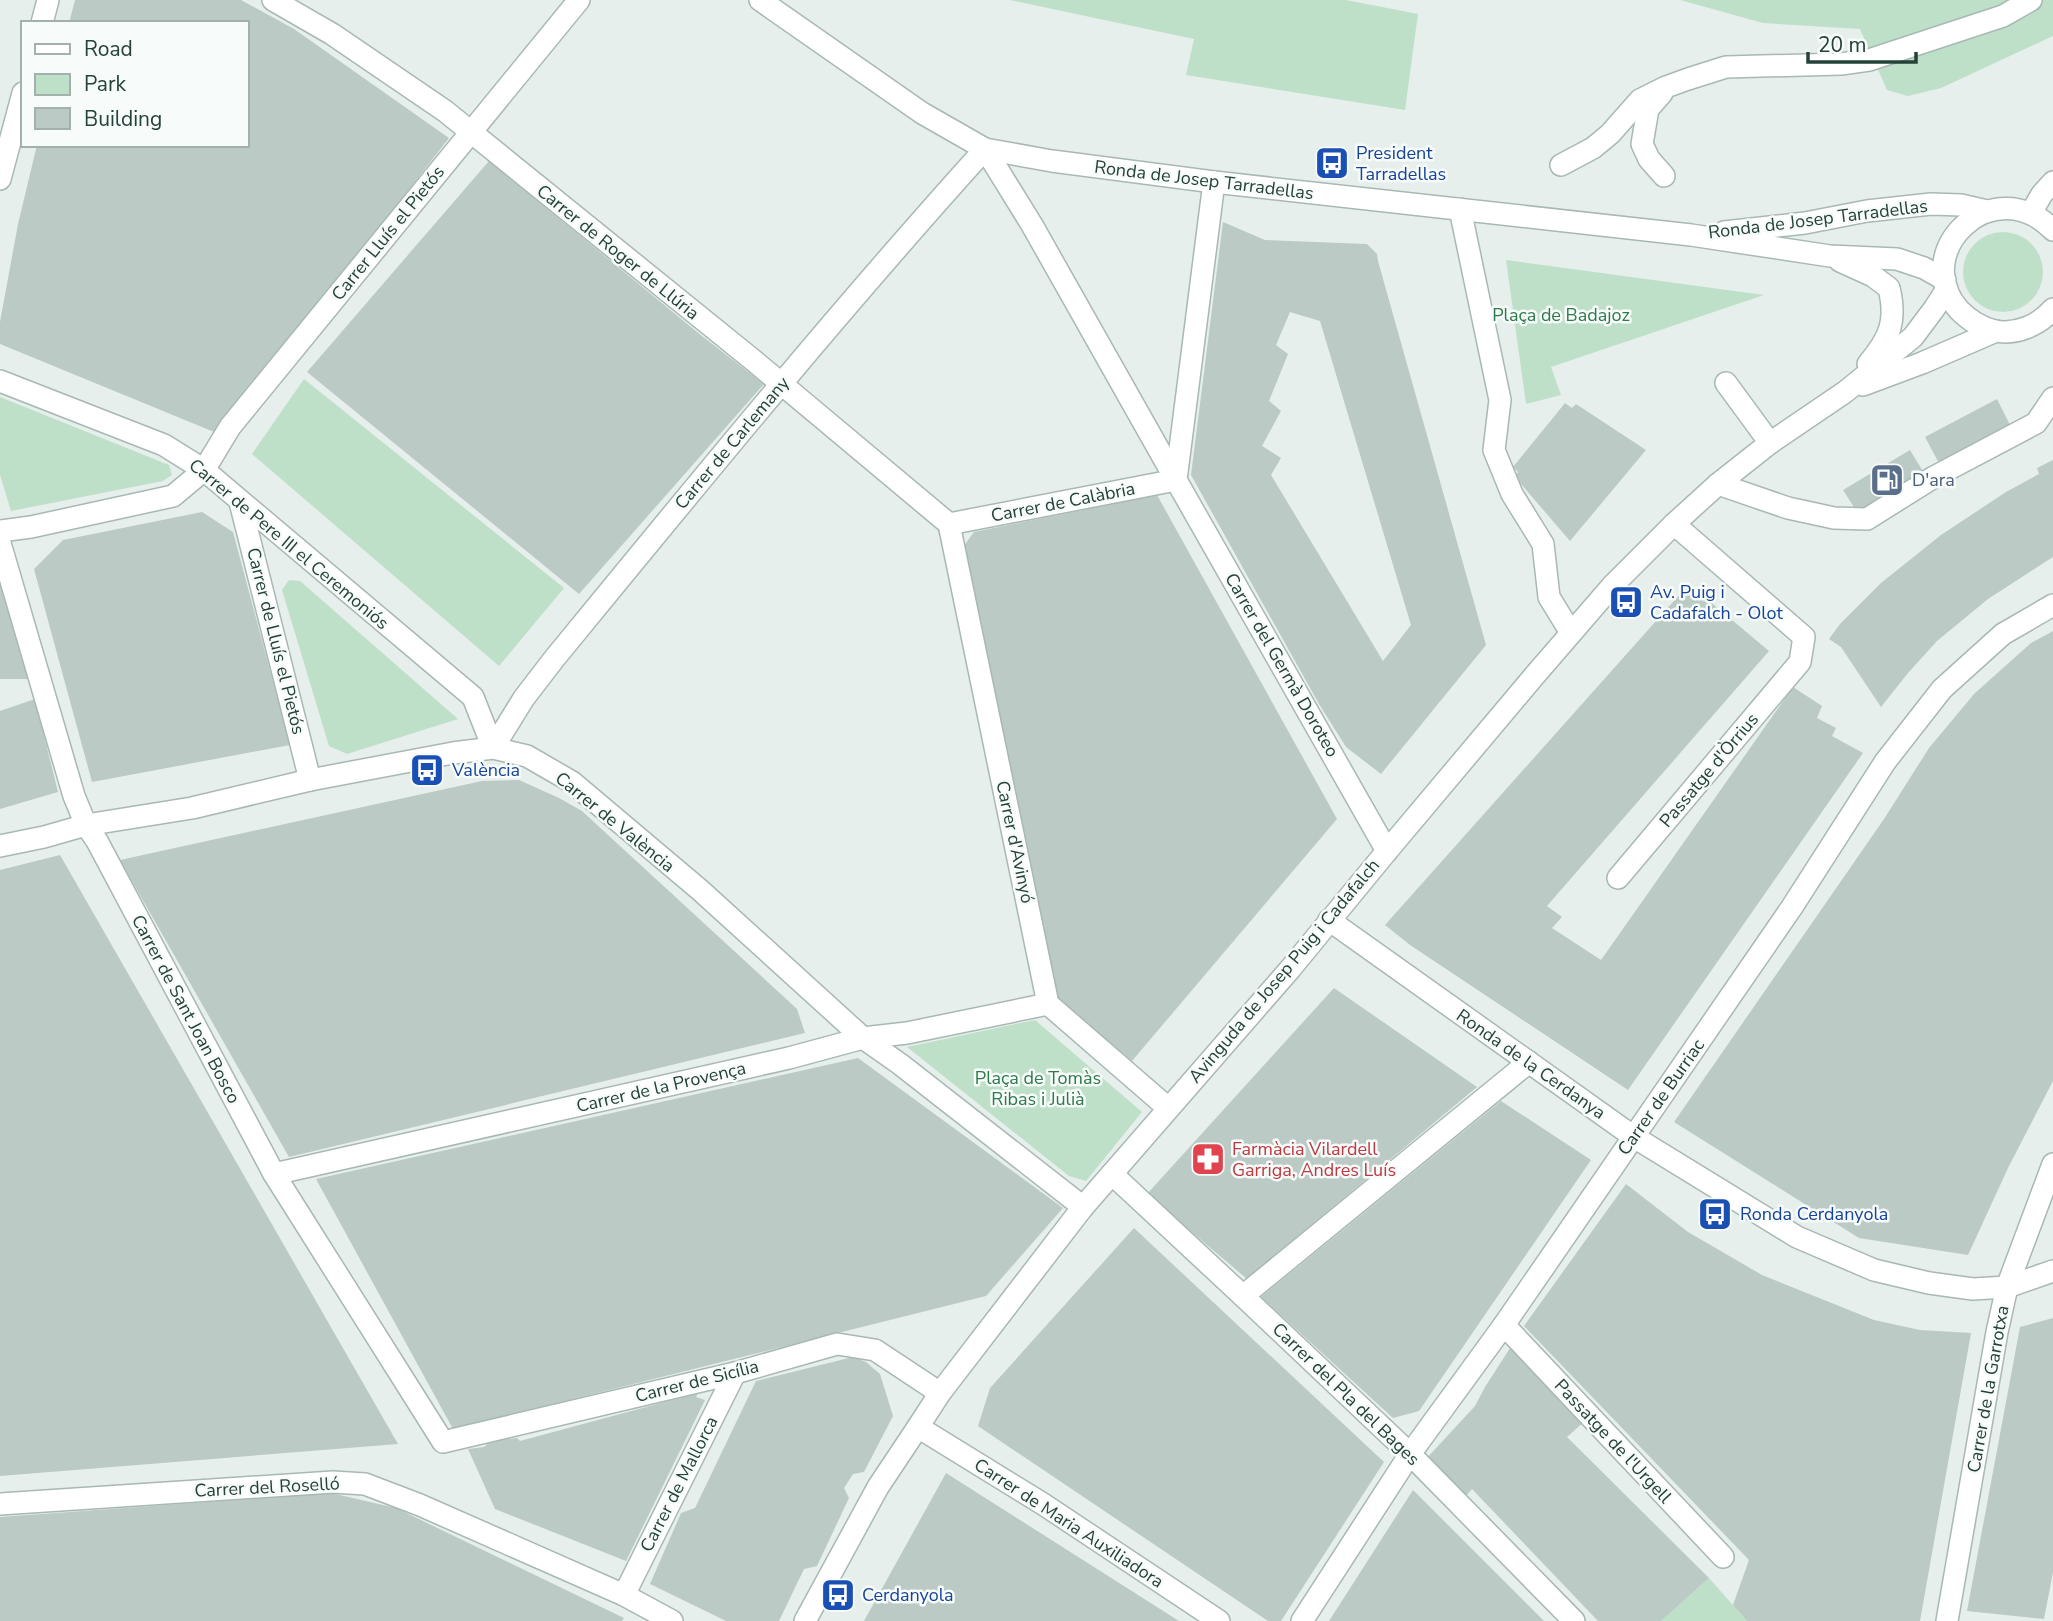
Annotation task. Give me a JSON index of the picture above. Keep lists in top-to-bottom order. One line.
{"streets":{"street":["Ronda de Josep Tarradellas","Carrer Lluís el Pietós","Carrer de Roger de Llúria","Carrer de Carlemany","Carrer de Calàbria","Carrer de Pere III el Ceremoniós","Carrer de Lluís el Pietós","Carrer del Germà Doroteo","Passatge d'Òrrius","Carrer de València","Carrer d'Avinyó","Avinguda de Josep Puig i Cadafalch","Carrer de Sant Joan Bosco","Ronda de la Cerdanya","Carrer de la Provença","Carrer de Burriac","Carrer de Sicília","Carrer de la Garrotxa","Carrer del Pla del Bages","Passatge de l'Urgell","Carrer de Mallorca","Carrer del Roselló","Carrer de Maria Auxiliadora"]},"crossings":[["Ronda de Josep Tarradellas","Carrer de Carlemany"],["Ronda de Josep Tarradellas","Carrer del Germà Doroteo"],["Ronda de Josep Tarradellas","Avinguda de Josep Puig i Cadafalch"],["Carrer Lluís el Pietós","Carrer de Roger de Llúria"],["Carrer Lluís el Pietós","Carrer de Pere III el Ceremoniós"],["Carrer de Roger de Llúria","Carrer de Carlemany"],["Carrer de Roger de Llúria","Carrer de Calàbria"],["Carrer de Roger de Llúria","Carrer d'Avinyó"],["Carrer de Carlemany","Carrer de Pere III el Ceremoniós"],["Carrer de Carlemany","Carrer del Germà Doroteo"],["Carrer de Carlemany","Carrer de València"],["Carrer de Calàbria","Carrer del Germà Doroteo"],["Carrer de Calàbria","Carrer d'Avinyó"],["Carrer de Pere III el Ceremoniós","Carrer de Lluís el Pietós"],["Carrer de Pere III el Ceremoniós","Carrer de València"],["Carrer de Lluís el Pietós","Carrer de València"],["Carrer del Germà Doroteo","Avinguda de Josep Puig i Cadafalch"],["Passatge d'Òrrius","Avinguda de Josep Puig i Cadafalch"],["Carrer de València","Avinguda de Josep Puig i Cadafalch"],["Carrer de València","Carrer de Sant Joan Bosco"],["Carrer de València","Carrer de la Provença"],["Carrer d'Avinyó","Carrer de la Provença"],["Avinguda de Josep Puig i Cadafalch","Ronda de la Cerdanya"],["Avinguda de Josep Puig i Cadafalch","Carrer de Sicília"],["Avinguda de Josep Puig i Cadafalch","Carrer del Pla del Bages"],["Avinguda de Josep Puig i Cadafalch","Carrer de Maria Auxiliadora"],["Carrer de Sant Joan Bosco","Carrer de la Provença"],["Carrer de Sant Joan Bosco","Carrer de Sicília"],["Ronda de la Cerdanya","Carrer de Burriac"],["Ronda de la Cerdanya","Carrer de la Garrotxa"],["Carrer de Burriac","Carrer del Pla del Bages"],["Carrer de Burriac","Passatge de l'Urgell"],["Carrer de Sicília","Carrer de Mallorca"],["Carrer de Mallorca","Carrer del Roselló"]],"parks":["Plaça de Badajoz","Plaça de Tomàs Ribas i Julià"],"places":{"bus stop":["President Tarradellas","Av. Puig i Cadafalch - Olot","València","Ronda Cerdanyola","Cerdanyola"],"fuel station":["D'ara"],"pharmacy":["Farmàcia Vilardell Garriga, Andres Luís"]},"legend":["Road","Park","Building"],"scale_bar":"20 m"}
